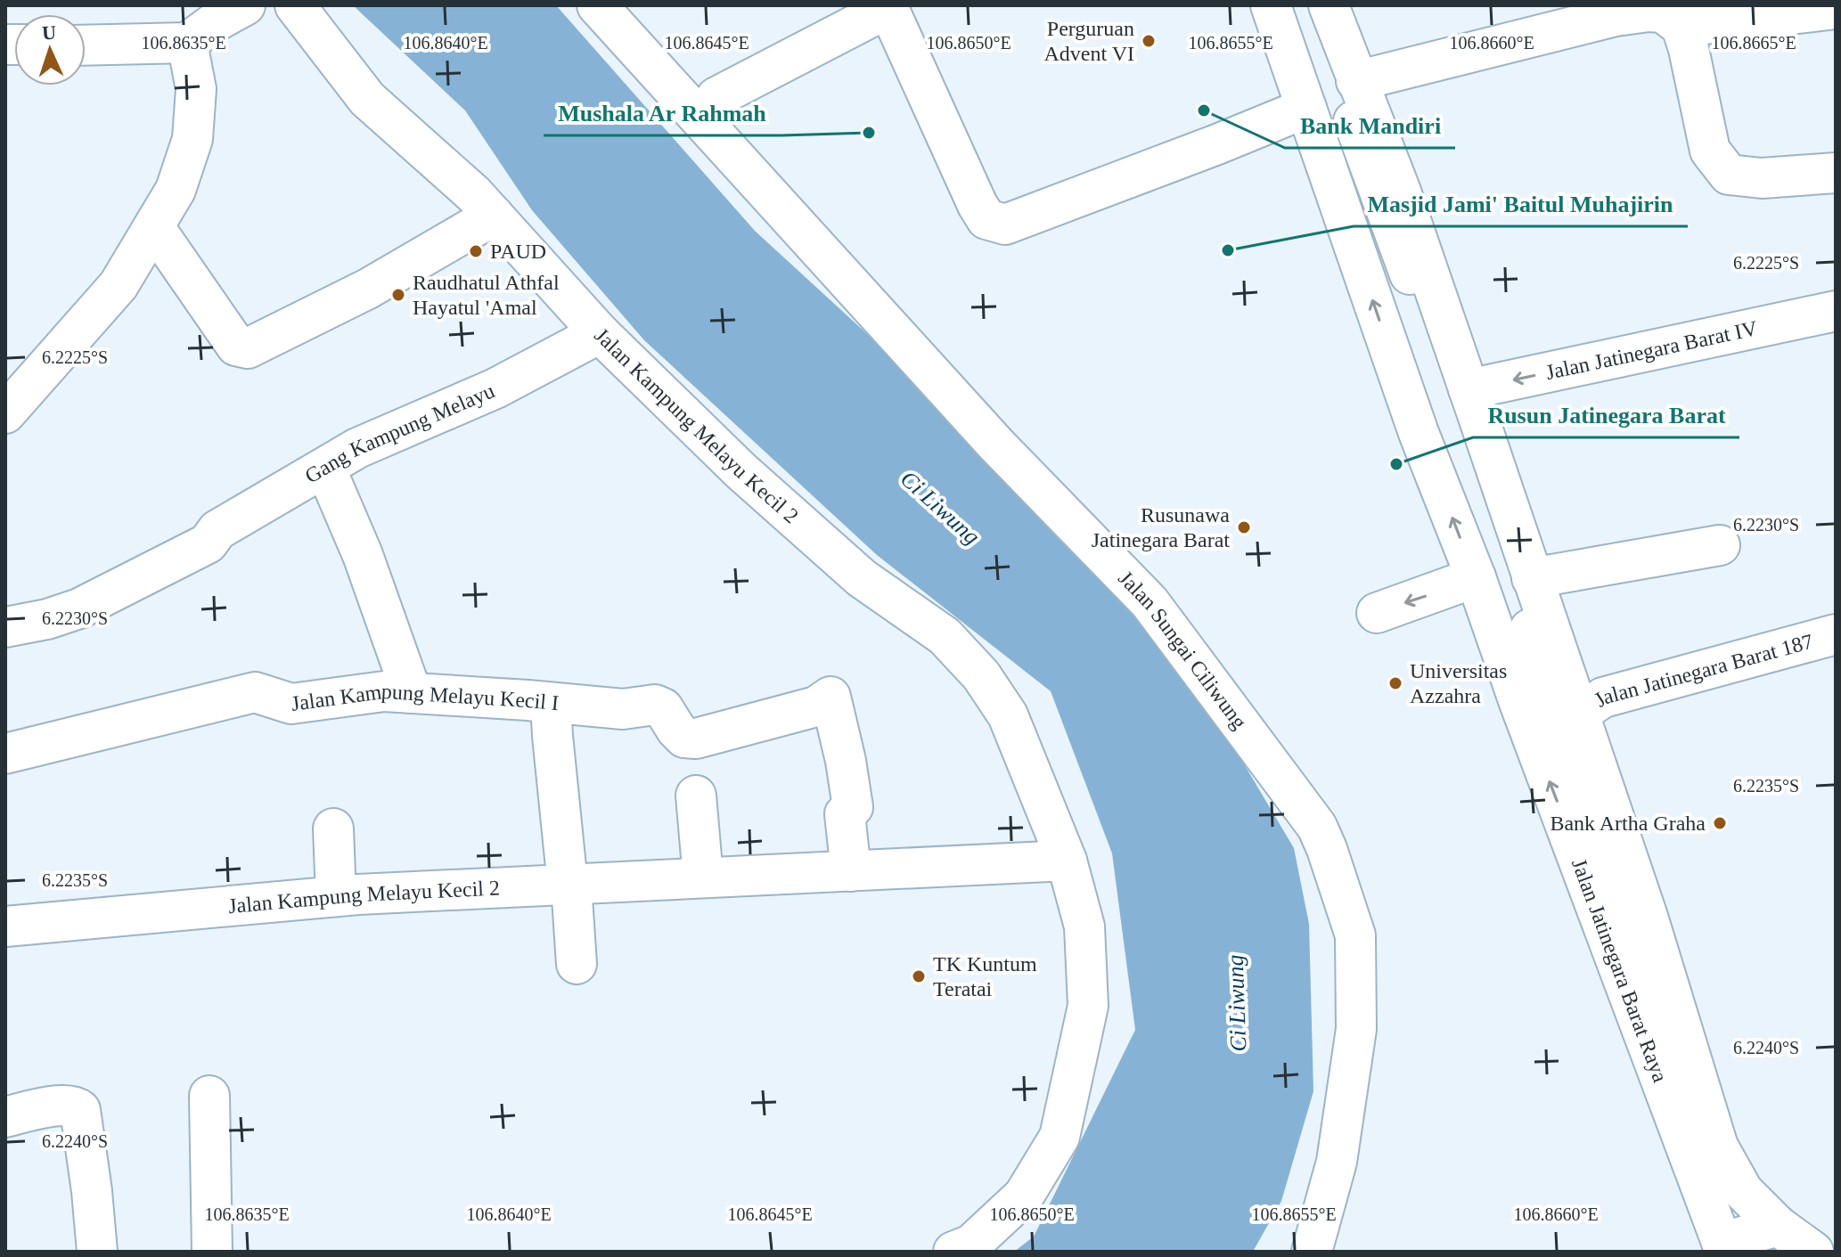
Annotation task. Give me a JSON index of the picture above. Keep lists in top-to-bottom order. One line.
{"streets":{"street":["Jalan Jatinegara Barat IV","Jalan Kampung Melayu Kecil 2","Gang Kampung Melayu","Jalan Sungai Ciliwung","Jalan Jatinegara Barat 187","Jalan Kampung Melayu Kecil I","Jalan Jatinegara Barat Raya"]},"crossings":[["Jalan Jatinegara Barat IV","Jalan Jatinegara Barat Raya"],["Jalan Kampung Melayu Kecil 2","Gang Kampung Melayu"],["Jalan Kampung Melayu Kecil 2","Jalan Kampung Melayu Kecil I"],["Jalan Jatinegara Barat 187","Jalan Jatinegara Barat Raya"]],"water":["Ci Liwung"],"places":["Perguruan Advent VI","Bank Mandiri","Mushala Ar Rahmah","Masjid Jami' Baitul Muhajirin","PAUD","Raudhatul Athfal Hayatul 'Amal","Rusun Jatinegara Barat","Rusunawa Jatinegara Barat","Universitas Azzahra","Bank Artha Graha","TK Kuntum Teratai"],"north":"top","coordinates":["106.8635°E","106.8640°E","106.8645°E","106.8650°E","106.8655°E","106.8660°E","106.8665°E","6.2225°S","6.2230°S","6.2235°S","6.2240°S"]}
